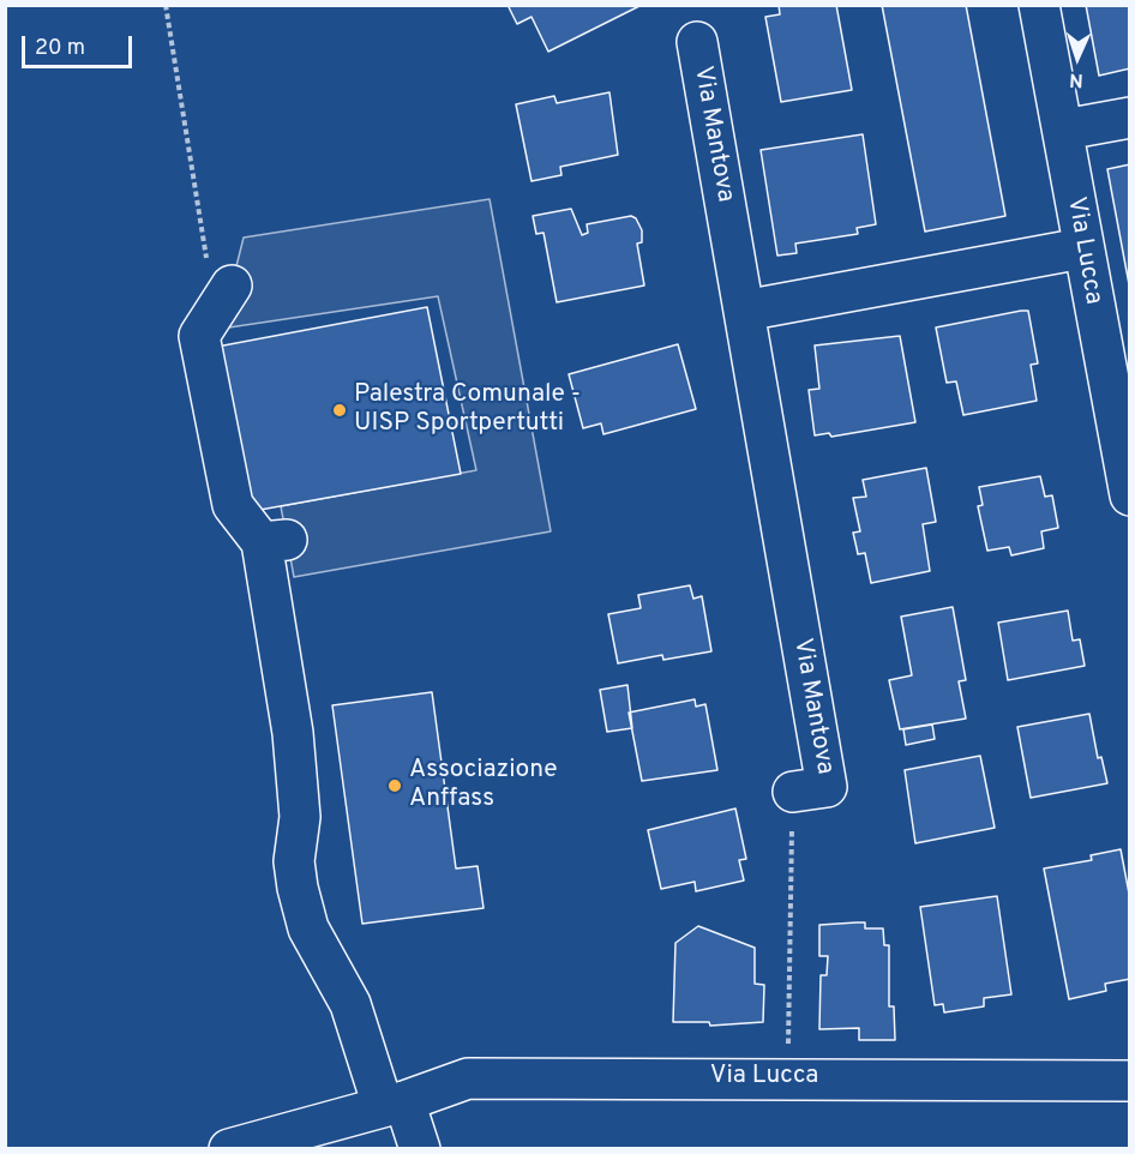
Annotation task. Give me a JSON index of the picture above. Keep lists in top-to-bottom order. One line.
{"streets":{"street":["Via Mantova","Via Lucca"]},"crossings":[["Via Mantova","Via Lucca"]],"places":["Palestra Comunale - UISP Sportpertutti","Associazione Anffass"],"scale_bar":"20 m","north":"bottom"}
